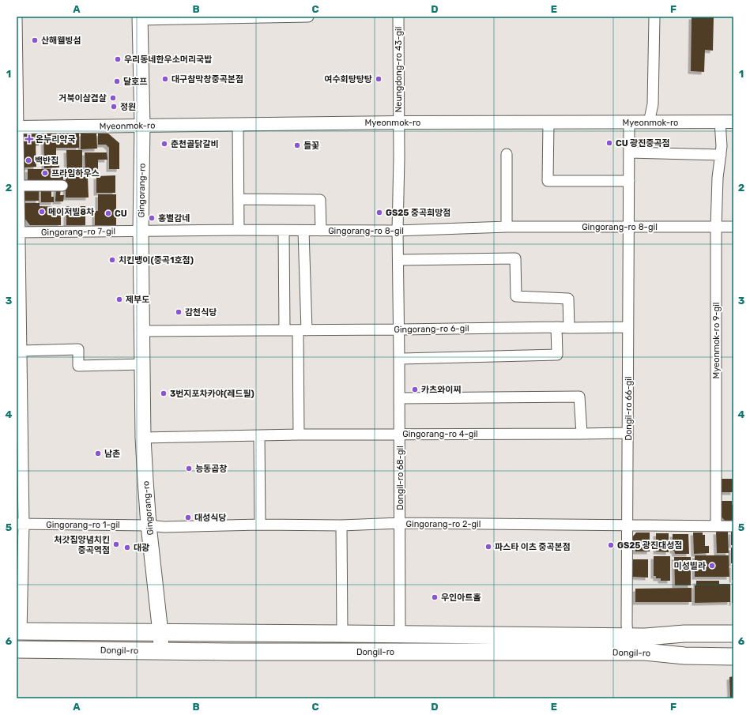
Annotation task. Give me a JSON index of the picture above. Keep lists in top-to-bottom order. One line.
{"streets":{"main road":["Gingorang-ro","Dongil-ro"],"street":["Neungdong-ro 43-gil","Myeonmok-ro","Gingorang-ro 8-gil","Gingorang-ro 7-gil","Gingorang-ro 6-gil","Myeonmok-ro 9-gil","Dongil-ro 66-gil","Gingorang-ro 4-gil","Dongil-ro 68-gil","Gingorang-ro 2-gil","Gingorang-ro 1-gil"]},"crossings":[["Neungdong-ro 43-gil","Myeonmok-ro"],["Neungdong-ro 43-gil","Dongil-ro 68-gil"],["Myeonmok-ro","Gingorang-ro"],["Myeonmok-ro","Myeonmok-ro 9-gil"],["Myeonmok-ro","Dongil-ro 66-gil"],["Myeonmok-ro","Dongil-ro 68-gil"],["Gingorang-ro","Gingorang-ro 8-gil"],["Gingorang-ro","Gingorang-ro 7-gil"],["Gingorang-ro","Gingorang-ro 6-gil"],["Gingorang-ro","Gingorang-ro 4-gil"],["Gingorang-ro","Gingorang-ro 2-gil"],["Gingorang-ro","Gingorang-ro 1-gil"],["Gingorang-ro","Dongil-ro"],["Gingorang-ro 8-gil","Gingorang-ro 7-gil"],["Gingorang-ro 8-gil","Myeonmok-ro 9-gil"],["Gingorang-ro 8-gil","Dongil-ro 66-gil"],["Gingorang-ro 8-gil","Dongil-ro 68-gil"],["Gingorang-ro 6-gil","Dongil-ro 66-gil"],["Gingorang-ro 6-gil","Dongil-ro 68-gil"],["Myeonmok-ro 9-gil","Gingorang-ro 2-gil"],["Dongil-ro 66-gil","Gingorang-ro 4-gil"],["Dongil-ro 66-gil","Gingorang-ro 2-gil"],["Dongil-ro 66-gil","Dongil-ro"],["Gingorang-ro 4-gil","Dongil-ro 68-gil"],["Dongil-ro 68-gil","Gingorang-ro 2-gil"],["Dongil-ro 68-gil","Dongil-ro"],["Gingorang-ro 2-gil","Gingorang-ro 1-gil"]],"places":{"other":["산해웰빙섬","우리동네한우소머리국밥","대구참막창중곡본점","여수회탕탕탕","달호프","거북이삼겹살","정원","CU 광진중곡점","춘천골닭갈비","들꽃","백반집","프라임하우스","메이저빌8차","GS25 중곡희망점","CU","홍별감네","치킨뱅이(중곡1호점)","제부도","감천식당","카츠와이찌","3번지포차카야(레드필)","남촌","능동곱창","대성식당","처갓집양념치킨 중곡역점","GS25 광진대성점","파스타 이츠 중곡본점","대광","미성빌라","우인아트홀"],"health":["온누리약국"]},"grid":{"columns":["A","B","C","D","E","F"],"rows":["1","2","3","4","5","6"]}}
